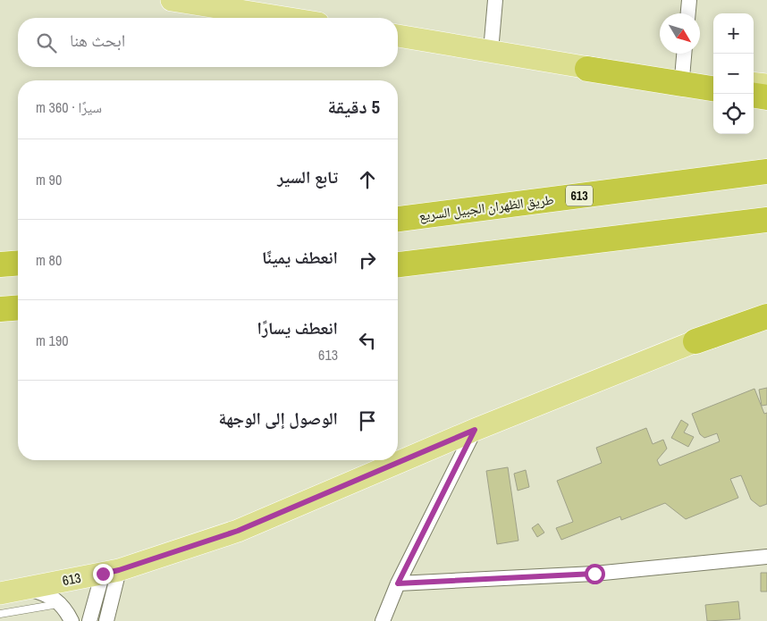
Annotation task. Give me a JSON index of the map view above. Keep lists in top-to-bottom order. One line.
{"streets":{"highway":["613","طريق الظهران الجبيل السريع"]},"north":"bottom right","page":{"map_buttons":["+","−"],"search":"ابحث هنا","heading":["5 دقيقة","سيرًا · 360 m"],"list":[["تابع السير","90 m"],["انعطف يمينًا","80 m"],["انعطف يسارًا","613","190 m"],"الوصول إلى الوجهة"]}}
